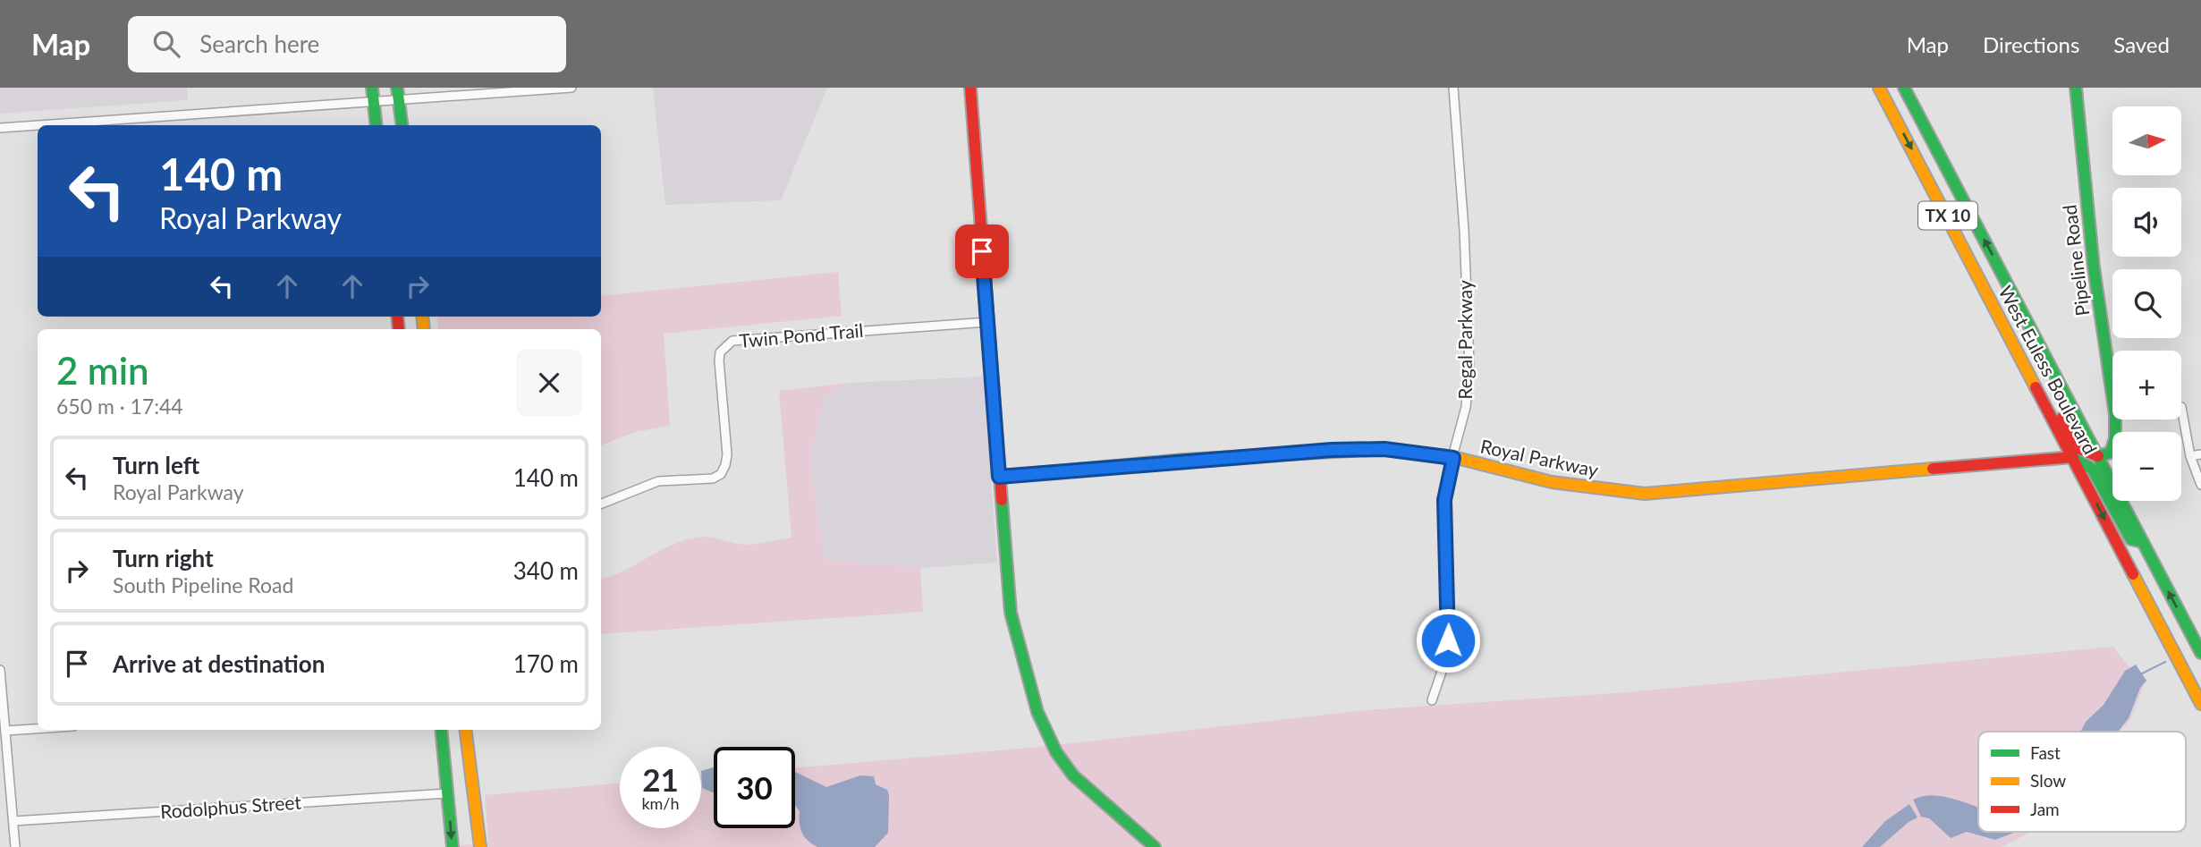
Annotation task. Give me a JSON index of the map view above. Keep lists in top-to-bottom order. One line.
{"streets":{"main road":["TX 10","Pipeline Road","West Euless Boulevard","Royal Parkway"],"street":["Twin Pond Trail","Regal Parkway","Rodolphus Street"]},"crossings":[["Pipeline Road","West Euless Boulevard"],["Regal Parkway","Royal Parkway"],["West Euless Boulevard","Royal Parkway"]],"legend":["Fast","Slow","Jam"],"north":"right","page":{"header":"Map","search":"Search here","nav":["Map","Directions","Saved"],"map_buttons":["+","−"],"turn":["140 m","Royal Parkway"],"heading":["2 min","650 m · 17:44"],"list":[{"name":"Turn left","note":"Royal Parkway","value":"140 m"},{"name":"Turn right","note":"South Pipeline Road","value":"340 m"},{"name":"Arrive at destination","value":"170 m"}],"speed":"21 km/h","limit":"30"}}
